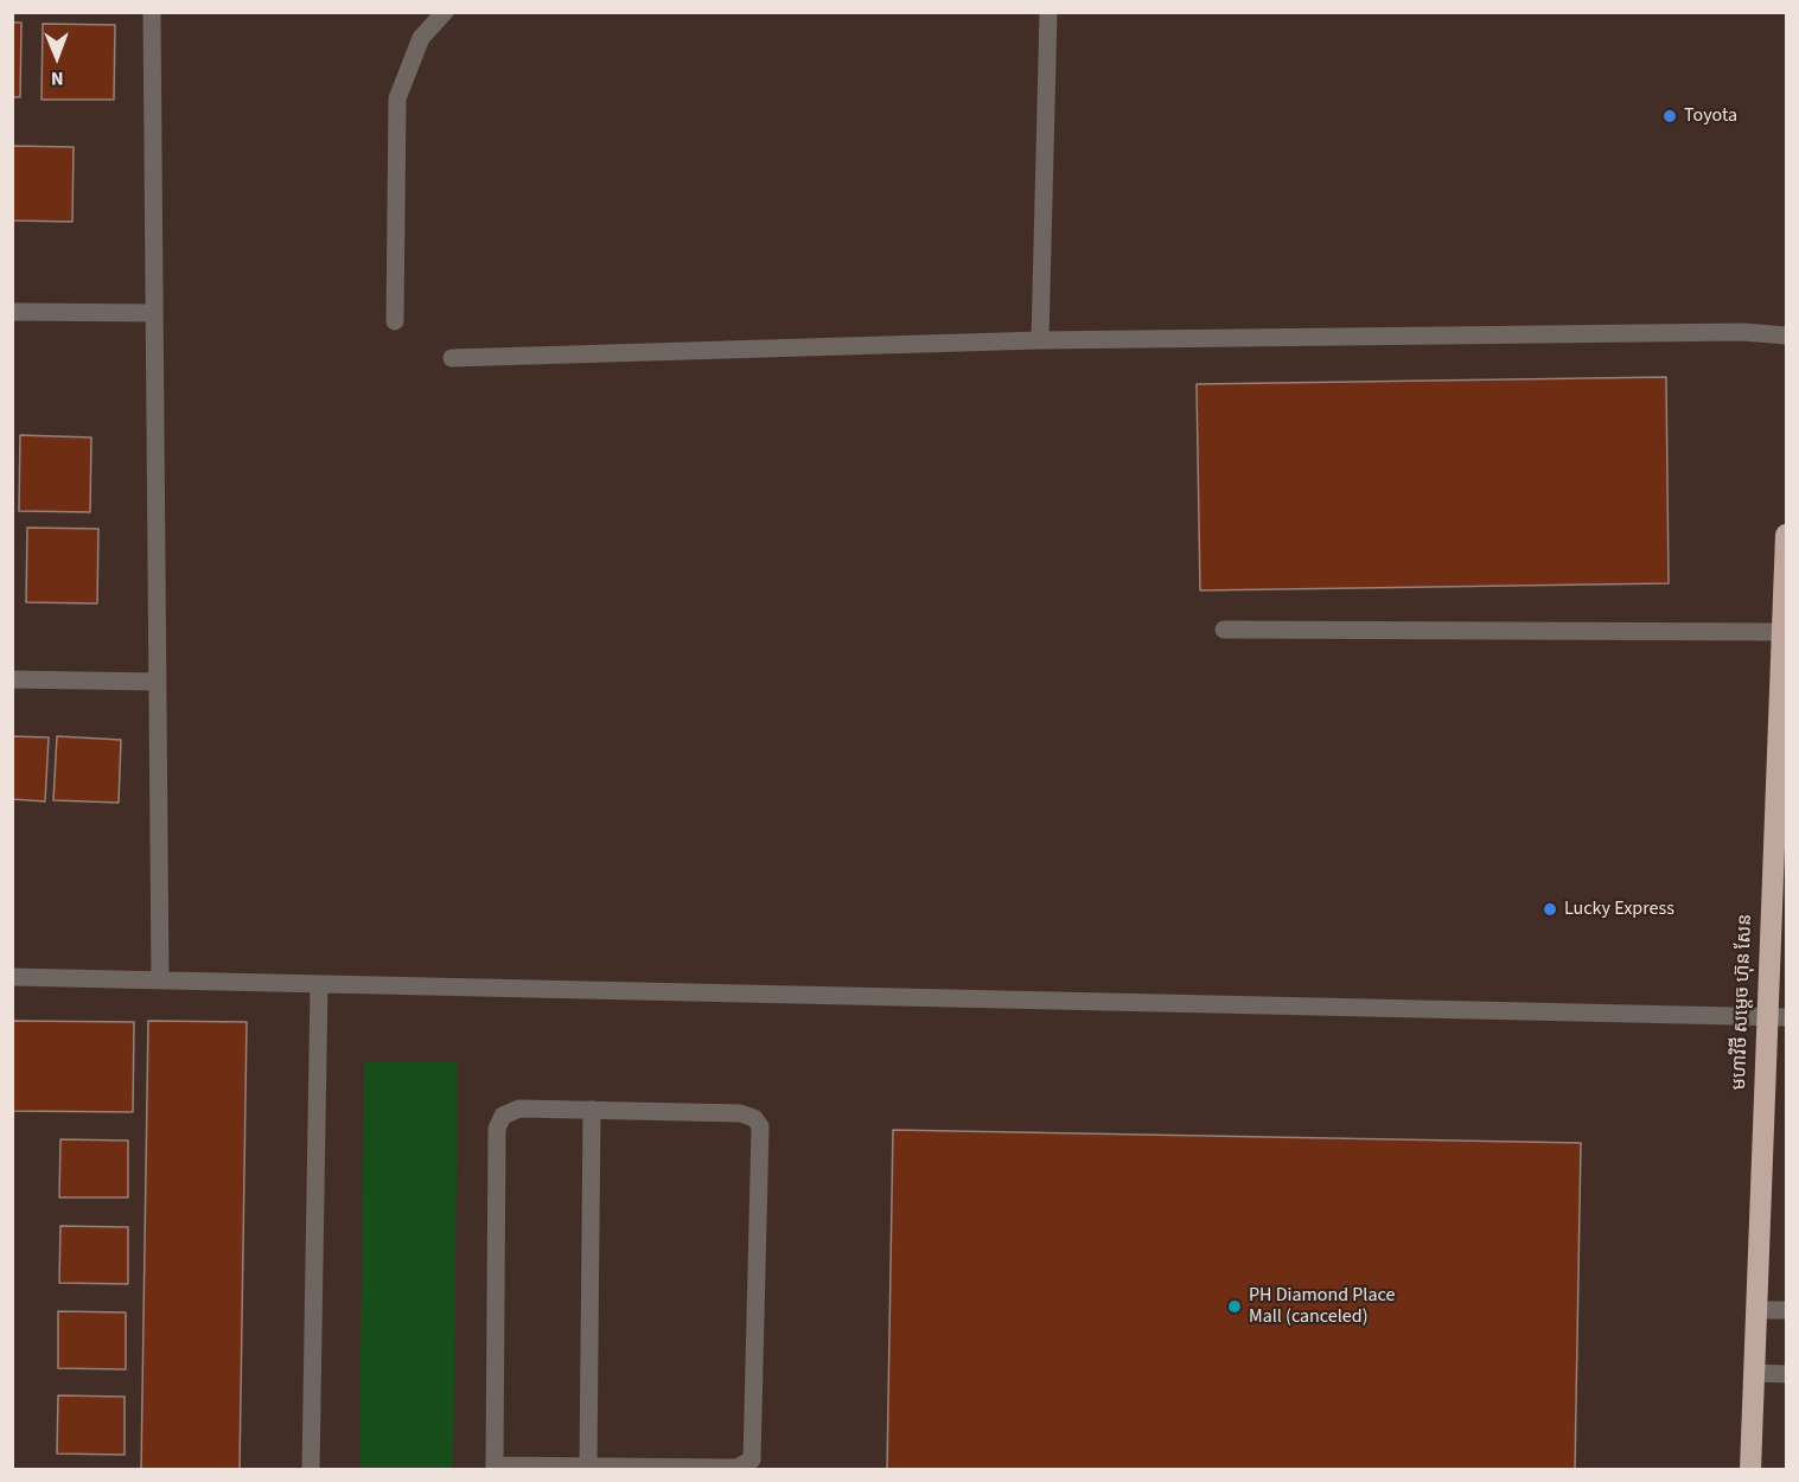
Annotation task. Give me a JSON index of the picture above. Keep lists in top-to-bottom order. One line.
{"streets":{"highway":["មហាវិថី សម្តេច ហ៊ុន សែន"]},"places":["Toyota","Lucky Express","PH Diamond Place Mall (canceled)"],"north":"bottom"}
